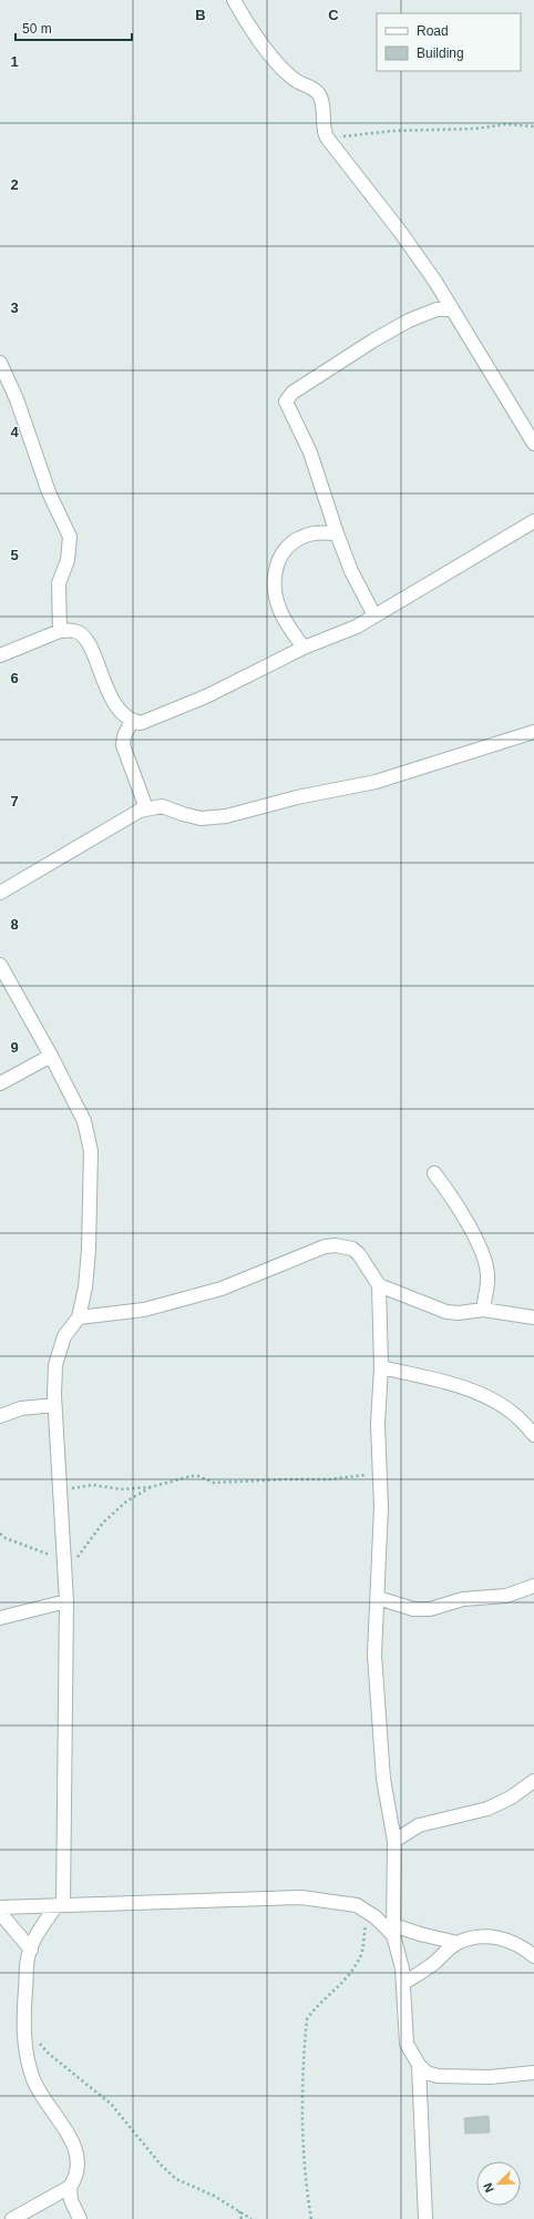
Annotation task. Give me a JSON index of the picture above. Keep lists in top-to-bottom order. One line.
{"legend":["Road","Building"],"scale_bar":"50 m","north":"bottom left","grid":{"columns":["B","C"],"rows":["1","2","3","4","5","6","7","8","9"]}}
